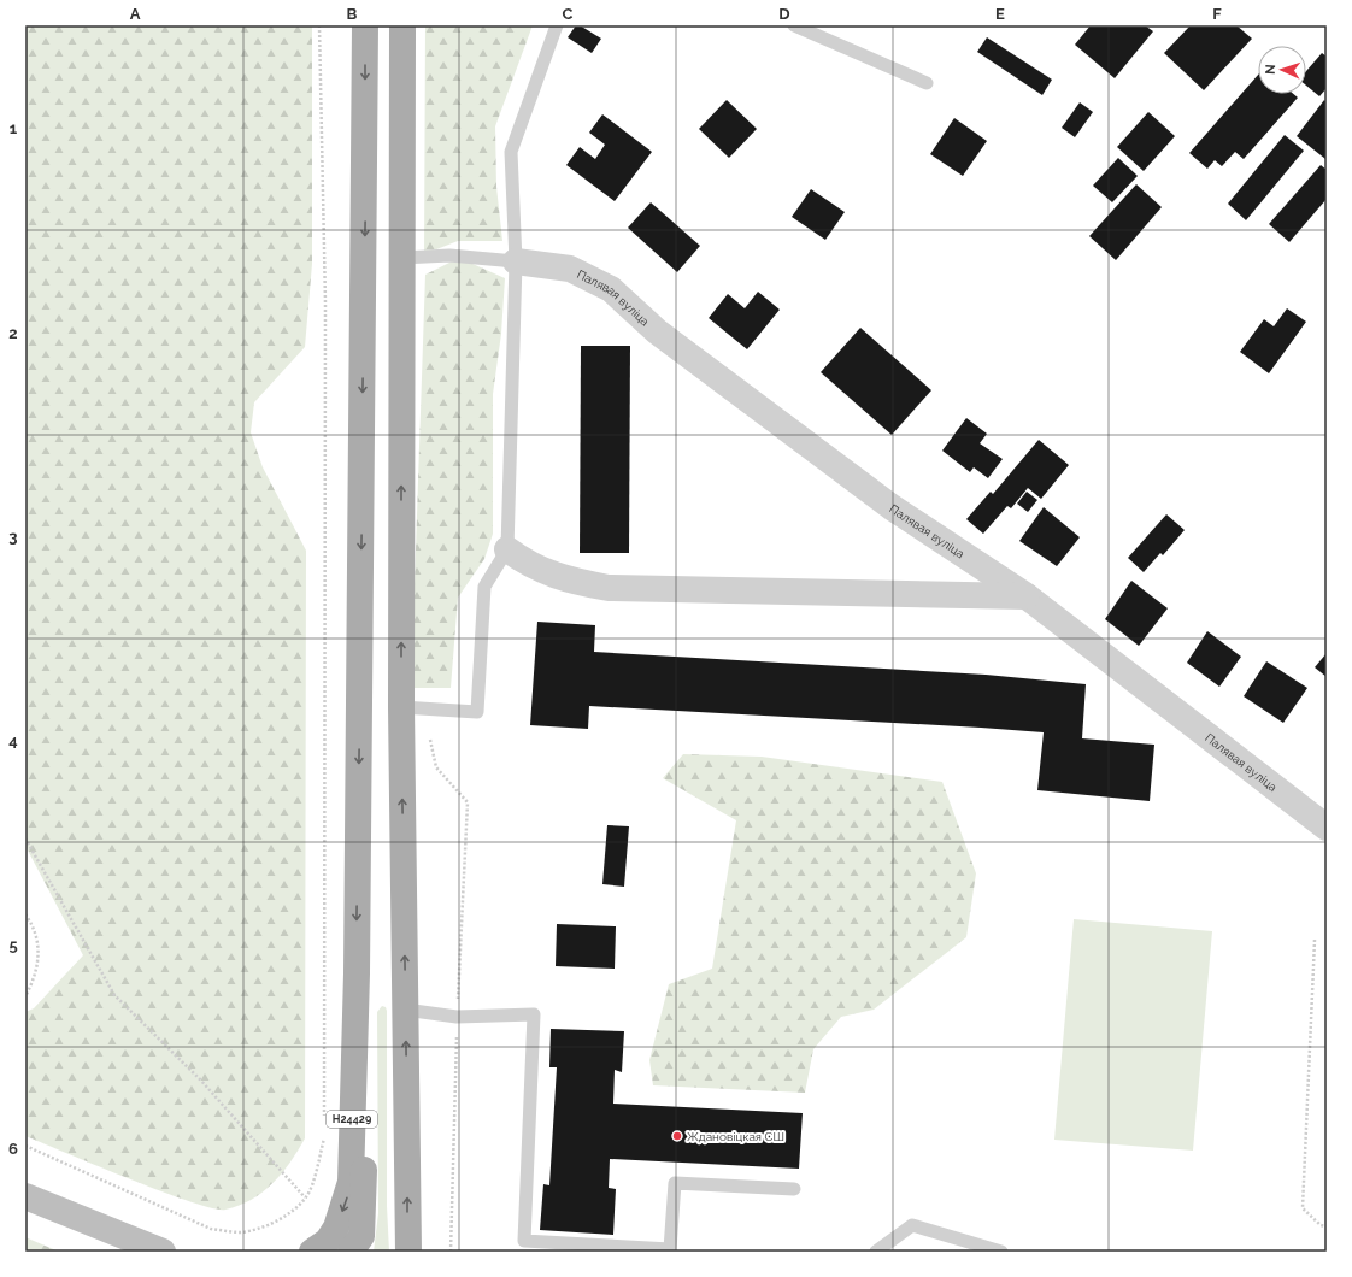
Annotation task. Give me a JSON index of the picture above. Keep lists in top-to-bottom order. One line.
{"streets":{"main road":["Н24429"],"street":["Палявая вуліца"]},"places":["Ждановіцкая СШ"],"north":"left","grid":{"columns":["A","B","C","D","E","F"],"rows":["1","2","3","4","5","6"]}}
